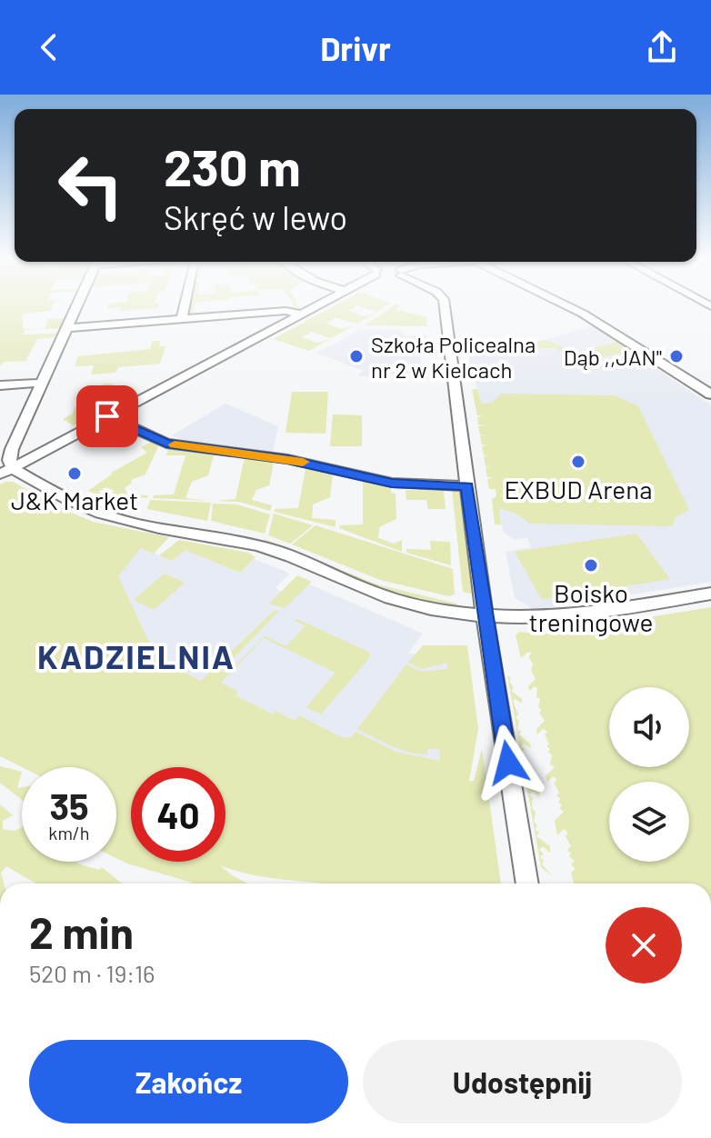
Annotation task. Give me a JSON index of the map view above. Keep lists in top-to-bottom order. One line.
{"districts":["KADZIELNIA"],"places":["Szkoła Policealna nr 2 w Kielcach","Dąb ,,JAN\"","EXBUD Arena","J&K Market","Boisko treningowe"],"page":{"header":"Drivr","turn":["230 m","Skręć w lewo"],"speed":"35 km/h","limit":"40","heading":["2 min","520 m · 19:16"],"buttons":["Zakończ","Udostępnij"]}}
